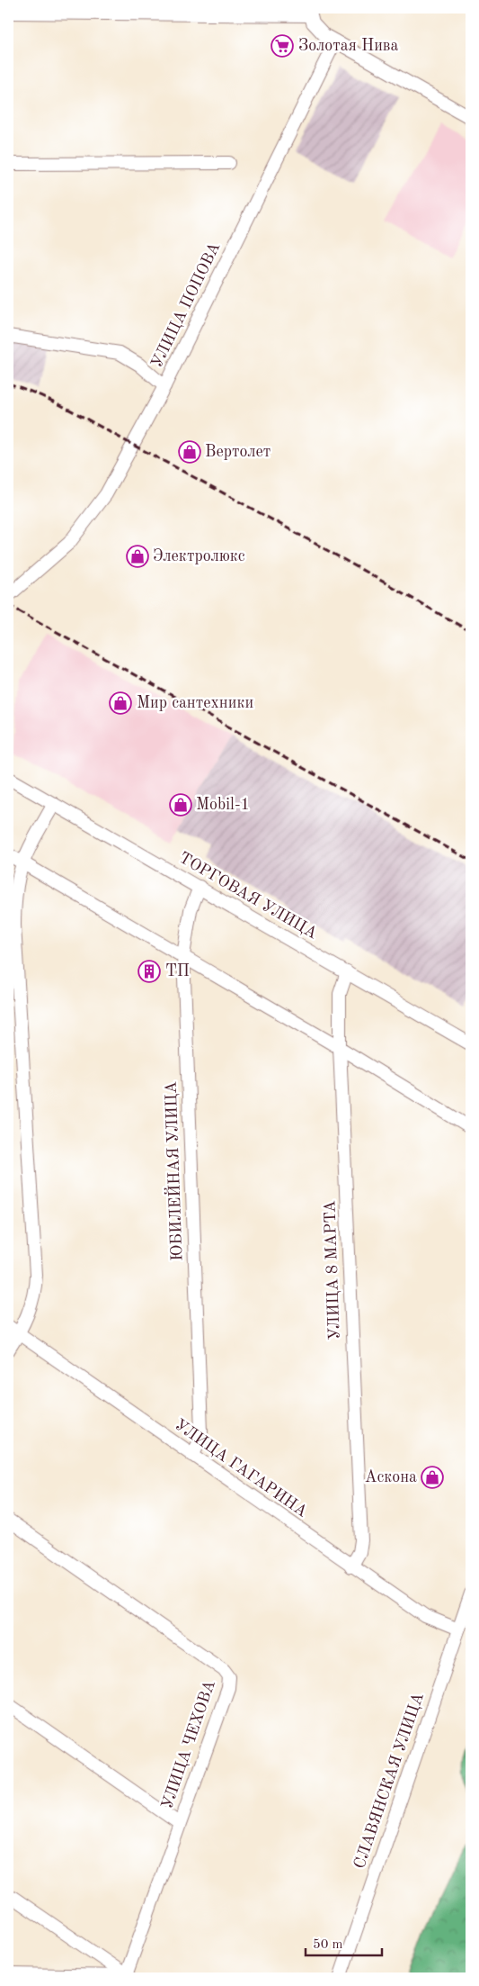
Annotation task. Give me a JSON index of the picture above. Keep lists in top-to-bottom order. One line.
{"streets":{"street":["УЛИЦА ПОПОВА","ТОРГОВАЯ УЛИЦА","ЮБИЛЕЙНАЯ УЛИЦА","УЛИЦА 8 МАРТА","УЛИЦА ГАГАРИНА","УЛИЦА ЧЕХОВА","СЛАВЯНСКАЯ УЛИЦА"]},"crossings":[["ТОРГОВАЯ УЛИЦА","ЮБИЛЕЙНАЯ УЛИЦА"],["ТОРГОВАЯ УЛИЦА","УЛИЦА 8 МАРТА"],["ЮБИЛЕЙНАЯ УЛИЦА","УЛИЦА ГАГАРИНА"],["УЛИЦА 8 МАРТА","УЛИЦА ГАГАРИНА"],["УЛИЦА ГАГАРИНА","СЛАВЯНСКАЯ УЛИЦА"]],"places":{"supermarket":["Золотая Нива"],"shop":["Вертолет","Электролюкс","Мир сантехники","Mobil-1","Аскона"],"building":["ТП"]},"scale_bar":"50 m"}
